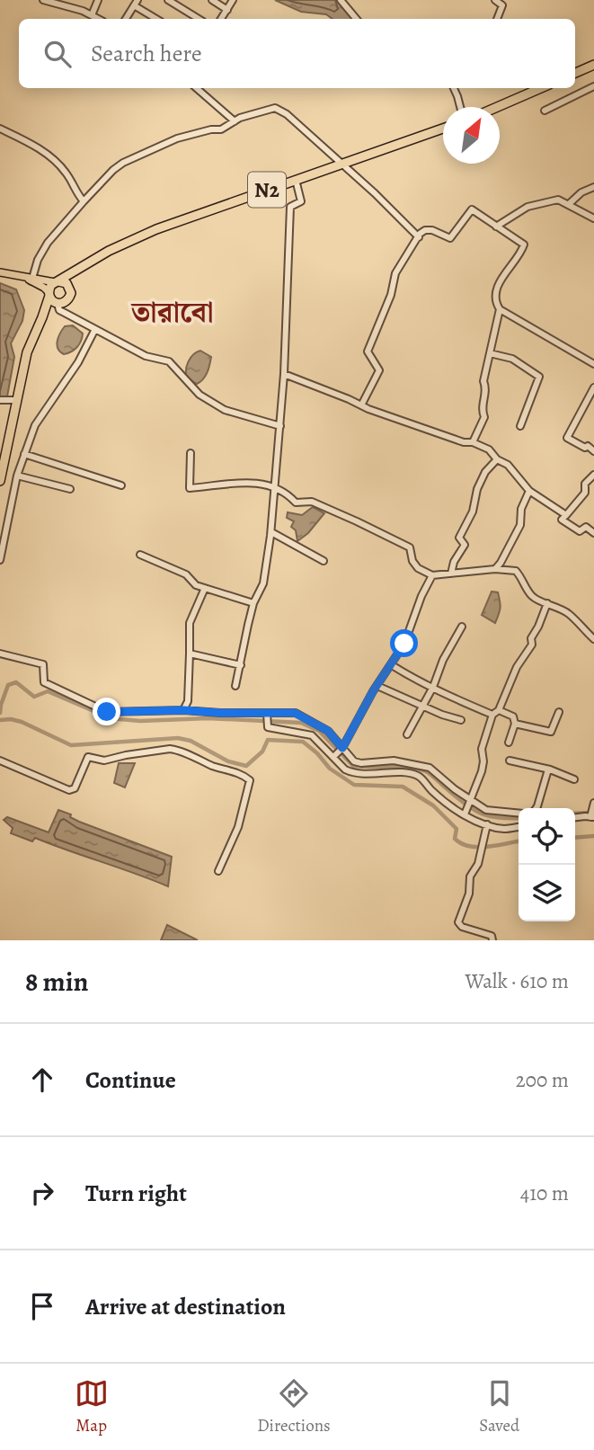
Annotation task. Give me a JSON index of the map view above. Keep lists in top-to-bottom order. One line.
{"streets":{"highway":["N2"]},"districts":["তারাবো"],"north":"top right","page":{"search":"Search here","heading":["8 min","Walk · 610 m"],"list":[["Continue","200 m"],["Turn right","410 m"],"Arrive at destination"],"nav":["Map","Directions","Saved"]}}
